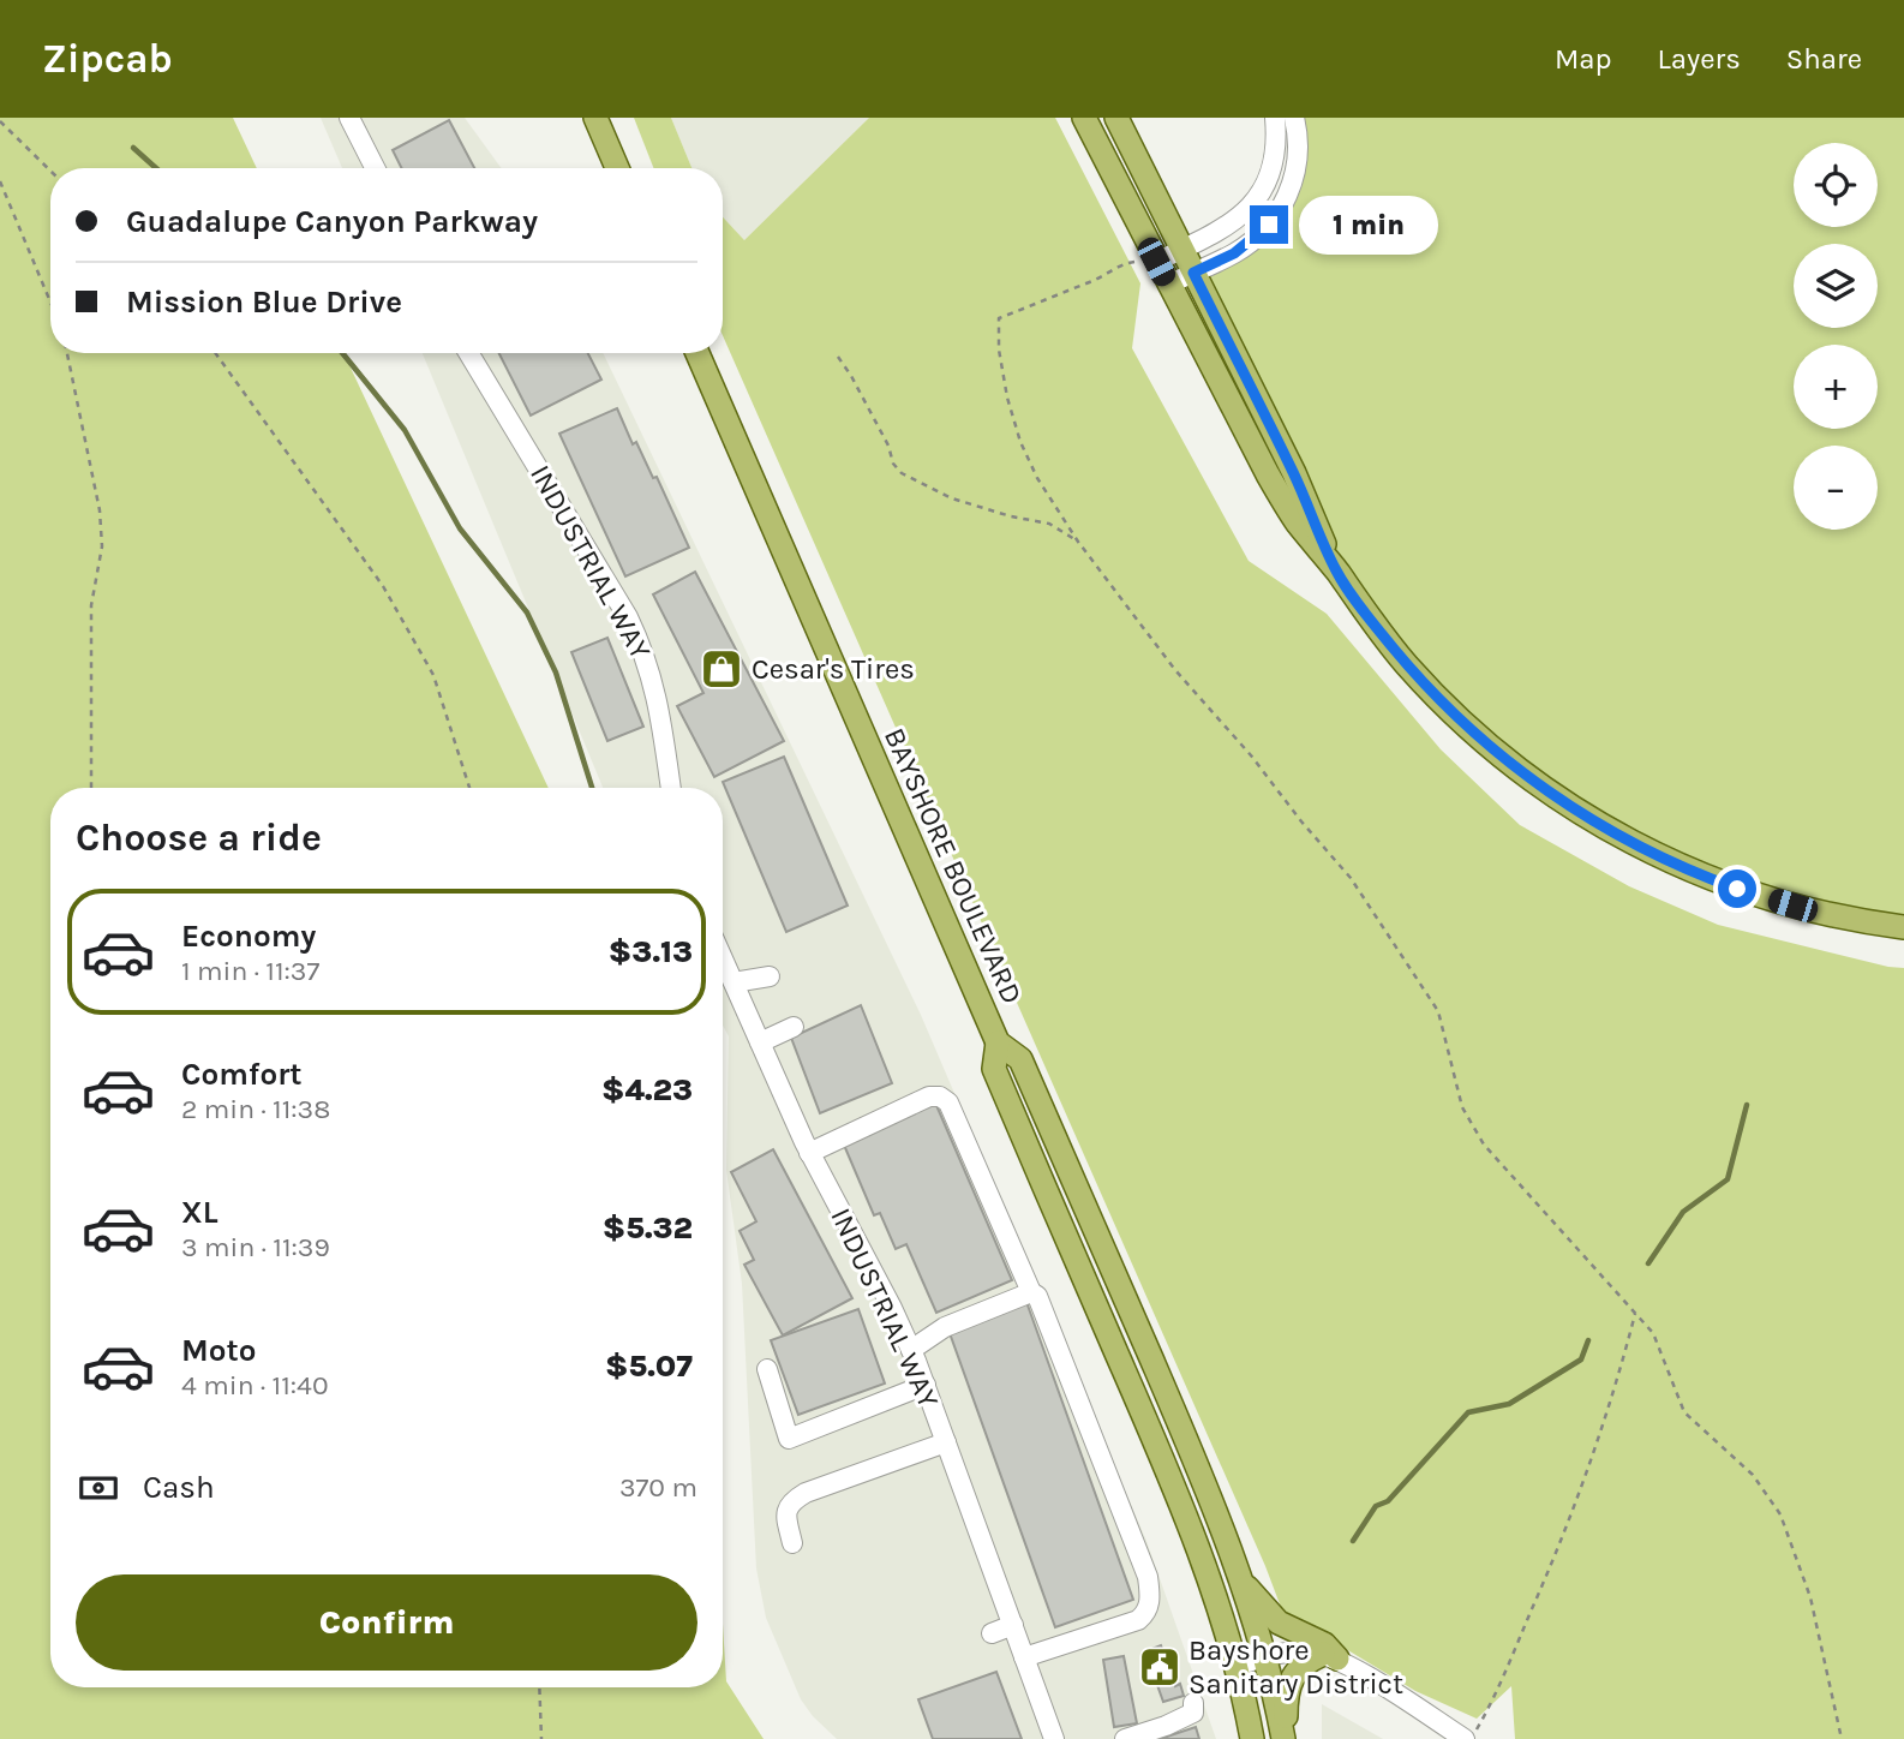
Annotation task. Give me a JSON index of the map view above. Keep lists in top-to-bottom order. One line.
{"streets":{"main road":["BAYSHORE BOULEVARD"],"street":["INDUSTRIAL WAY"]},"places":{"shop":["Cesar's Tires"],"public building":["Bayshore Sanitary District"]},"page":{"header":"Zipcab","nav":["Map","Layers","Share"],"map_buttons":["+","−"],"banner":["Guadalupe Canyon Parkway","Mission Blue Drive"],"bubble":"1 min","heading":"Choose a ride","list":[{"name":"Economy","note":"1 min · 11:37","value":"$3.13"},{"name":"Comfort","note":"2 min · 11:38","value":"$4.23"},{"name":"XL","note":"3 min · 11:39","value":"$5.32"},{"name":"Moto","note":"4 min · 11:40","value":"$5.07"}],"pay":["Cash","370 m"],"buttons":"Confirm"}}
